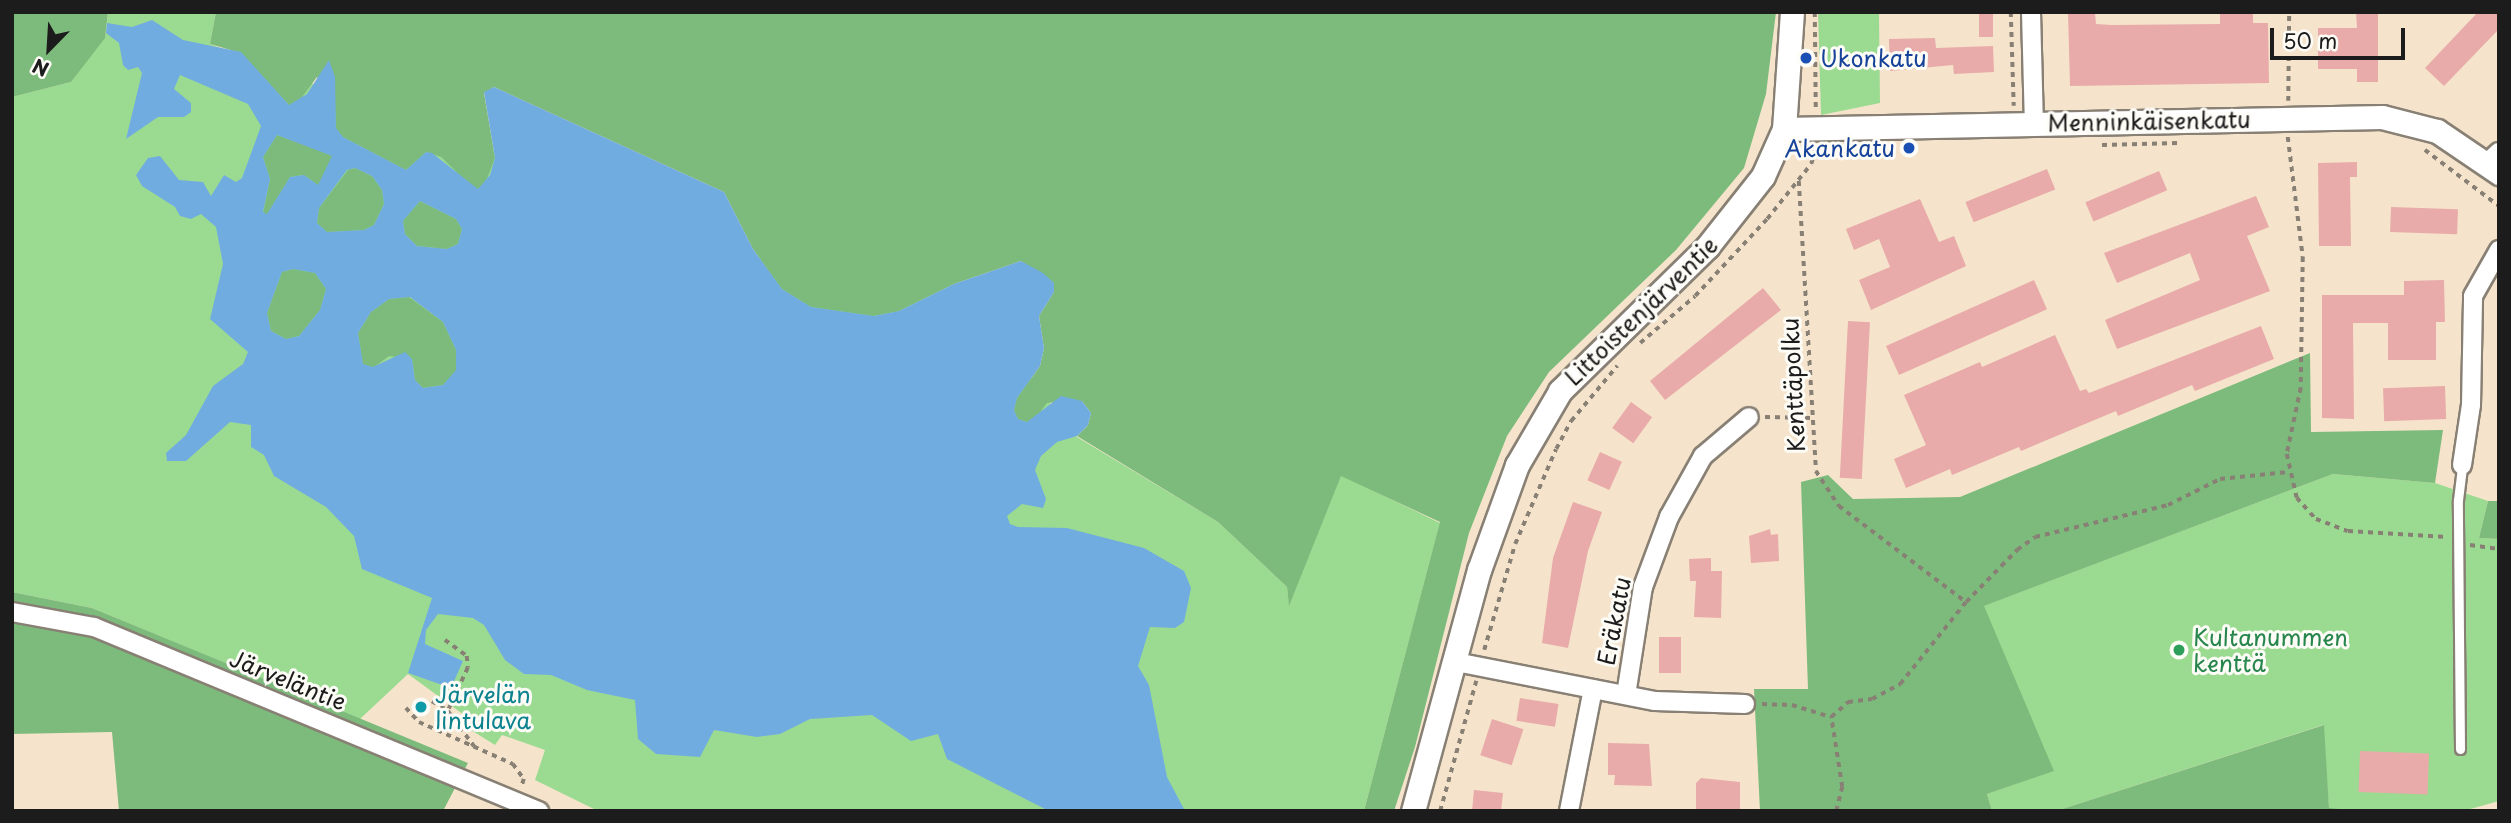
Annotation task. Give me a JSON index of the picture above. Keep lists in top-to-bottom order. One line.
{"streets":{"street":["Menninkäisenkatu","Littoistenjärventie","Eräkatu","Järveläntie"],"path":["Kenttäpolku"]},"crossings":[["Menninkäisenkatu","Littoistenjärventie"],["Littoistenjärventie","Eräkatu"]],"places":["Ukonkatu","Akankatu","Kultanummen kenttä","Järvelän lintulava"],"scale_bar":"50 m","north":"bottom left"}
